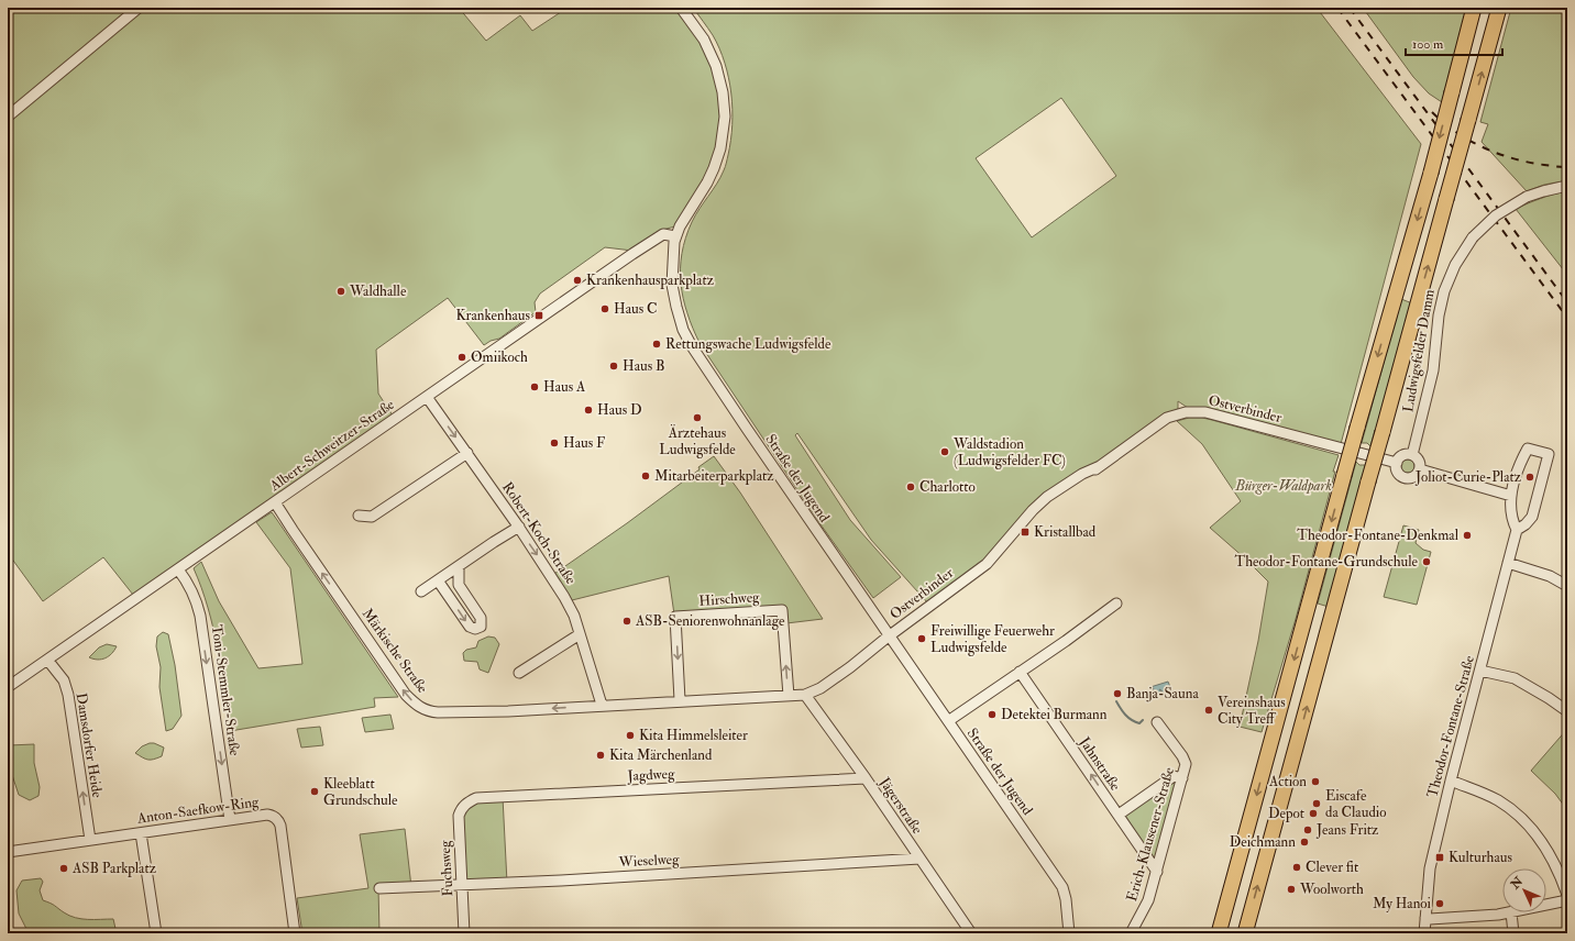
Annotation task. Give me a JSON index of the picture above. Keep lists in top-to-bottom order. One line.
{"streets":{"street":["Ludwigsfelder Damm","Ostverbinder","Albert-Schweitzer-Straße","Straße der Jugend","Robert-Koch-Straße","Hirschweg","Märkische Straße","Toni-Stemmler-Straße","Theodor-Fontane-Straße","Damsdorfer Heide","Jahnstraße","Jagdweg","Jägerstraße","Anton-Saefkow-Ring","Erich-Klausener-Straße","Wieselweg","Fuchsweg"]},"crossings":[["Ludwigsfelder Damm","Ostverbinder"],["Ostverbinder","Straße der Jugend"],["Albert-Schweitzer-Straße","Straße der Jugend"],["Albert-Schweitzer-Straße","Robert-Koch-Straße"],["Albert-Schweitzer-Straße","Märkische Straße"],["Albert-Schweitzer-Straße","Toni-Stemmler-Straße"],["Albert-Schweitzer-Straße","Damsdorfer Heide"],["Robert-Koch-Straße","Märkische Straße"],["Toni-Stemmler-Straße","Anton-Saefkow-Ring"],["Damsdorfer Heide","Anton-Saefkow-Ring"],["Jahnstraße","Erich-Klausener-Straße"],["Jagdweg","Jägerstraße"],["Jagdweg","Fuchsweg"],["Jägerstraße","Wieselweg"],["Wieselweg","Fuchsweg"]],"one_way":["Robert-Koch-Straße","Märkische Straße","Toni-Stemmler-Straße","Damsdorfer Heide","Jahnstraße"],"parks":["Bürger-Waldpark"],"places":{"other":["Krankenhausparkplatz","Waldhalle","Haus C","Rettungswache Ludwigsfelde","Omiikoch","Haus B","Haus A","Haus D","Ärztehaus Ludwigsfelde","Haus F","Waldstadion (Ludwigsfelder FC)","Mitarbeiterparkplatz","Joliot-Curie-Platz","Charlotto","Theodor-Fontane-Denkmal","Theodor-Fontane-Grundschule","ASB-Seniorenwohnanlage","Freiwillige Feuerwehr Ludwigsfelde","Banja-Sauna","Vereinshaus City Treff","Detektei Burmann","Kita Himmelsleiter","Kita Märchenland","Action","Kleeblatt Grundschule","Eiscafe da Claudio","Depot","Jeans Fritz","Deichmann","Clever fit","ASB Parkplatz","Woolworth","My Hanoi"],"transit":["Krankenhaus","Kristallbad","Kulturhaus"]},"scale_bar":"100 m","north":"top left"}
